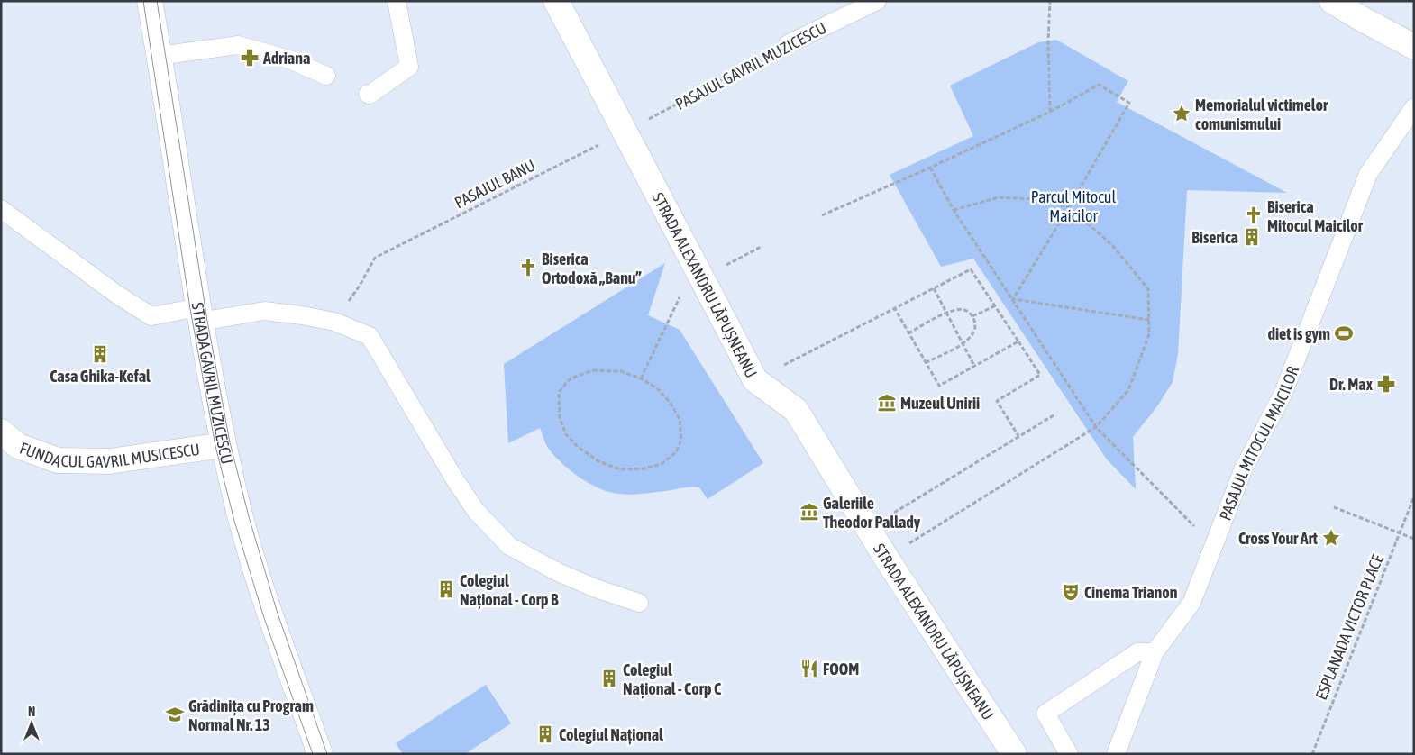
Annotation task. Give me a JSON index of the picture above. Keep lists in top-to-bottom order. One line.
{"streets":{"street":["STRADA ALEXANDRU LĂPUȘNEANU","STRADA GAVRIL MUZICESCU","FUNDACUL GAVRIL MUSICESCU"],"lane":["PASAJUL GAVRIL MUZICESCU","PASAJUL MITOCUL MAICILOR"],"path":["PASAJUL BANU","ESPLANADA VICTOR PLACE"]},"crossings":[["PASAJUL GAVRIL MUZICESCU","PASAJUL BANU"],["PASAJUL GAVRIL MUZICESCU","STRADA ALEXANDRU LĂPUȘNEANU"],["PASAJUL BANU","STRADA ALEXANDRU LĂPUȘNEANU"],["STRADA GAVRIL MUZICESCU","FUNDACUL GAVRIL MUSICESCU"]],"parks":["Parcul Mitocul Maicilor"],"places":{"pharmacy":["Adriana","Dr. Max"],"place":["Memorialul victimelor comunismului","Cross Your Art"],"church":["Biserica Mitocul Maicilor","Biserica Ortodoxă „Banu”"],"building":["Biserica","Casa Ghika-Kefal","Colegiul Național - Corp B","Colegiul Național - Corp C","Colegiul Național"],"sports":["diet is gym"],"museum":["Muzeul Unirii","Galeriile Theodor Pallady"],"theatre":["Cinema Trianon"],"restaurant":["FOOM"],"school or university":["Grădinița cu Program Normal Nr. 13"]},"north":"top"}
